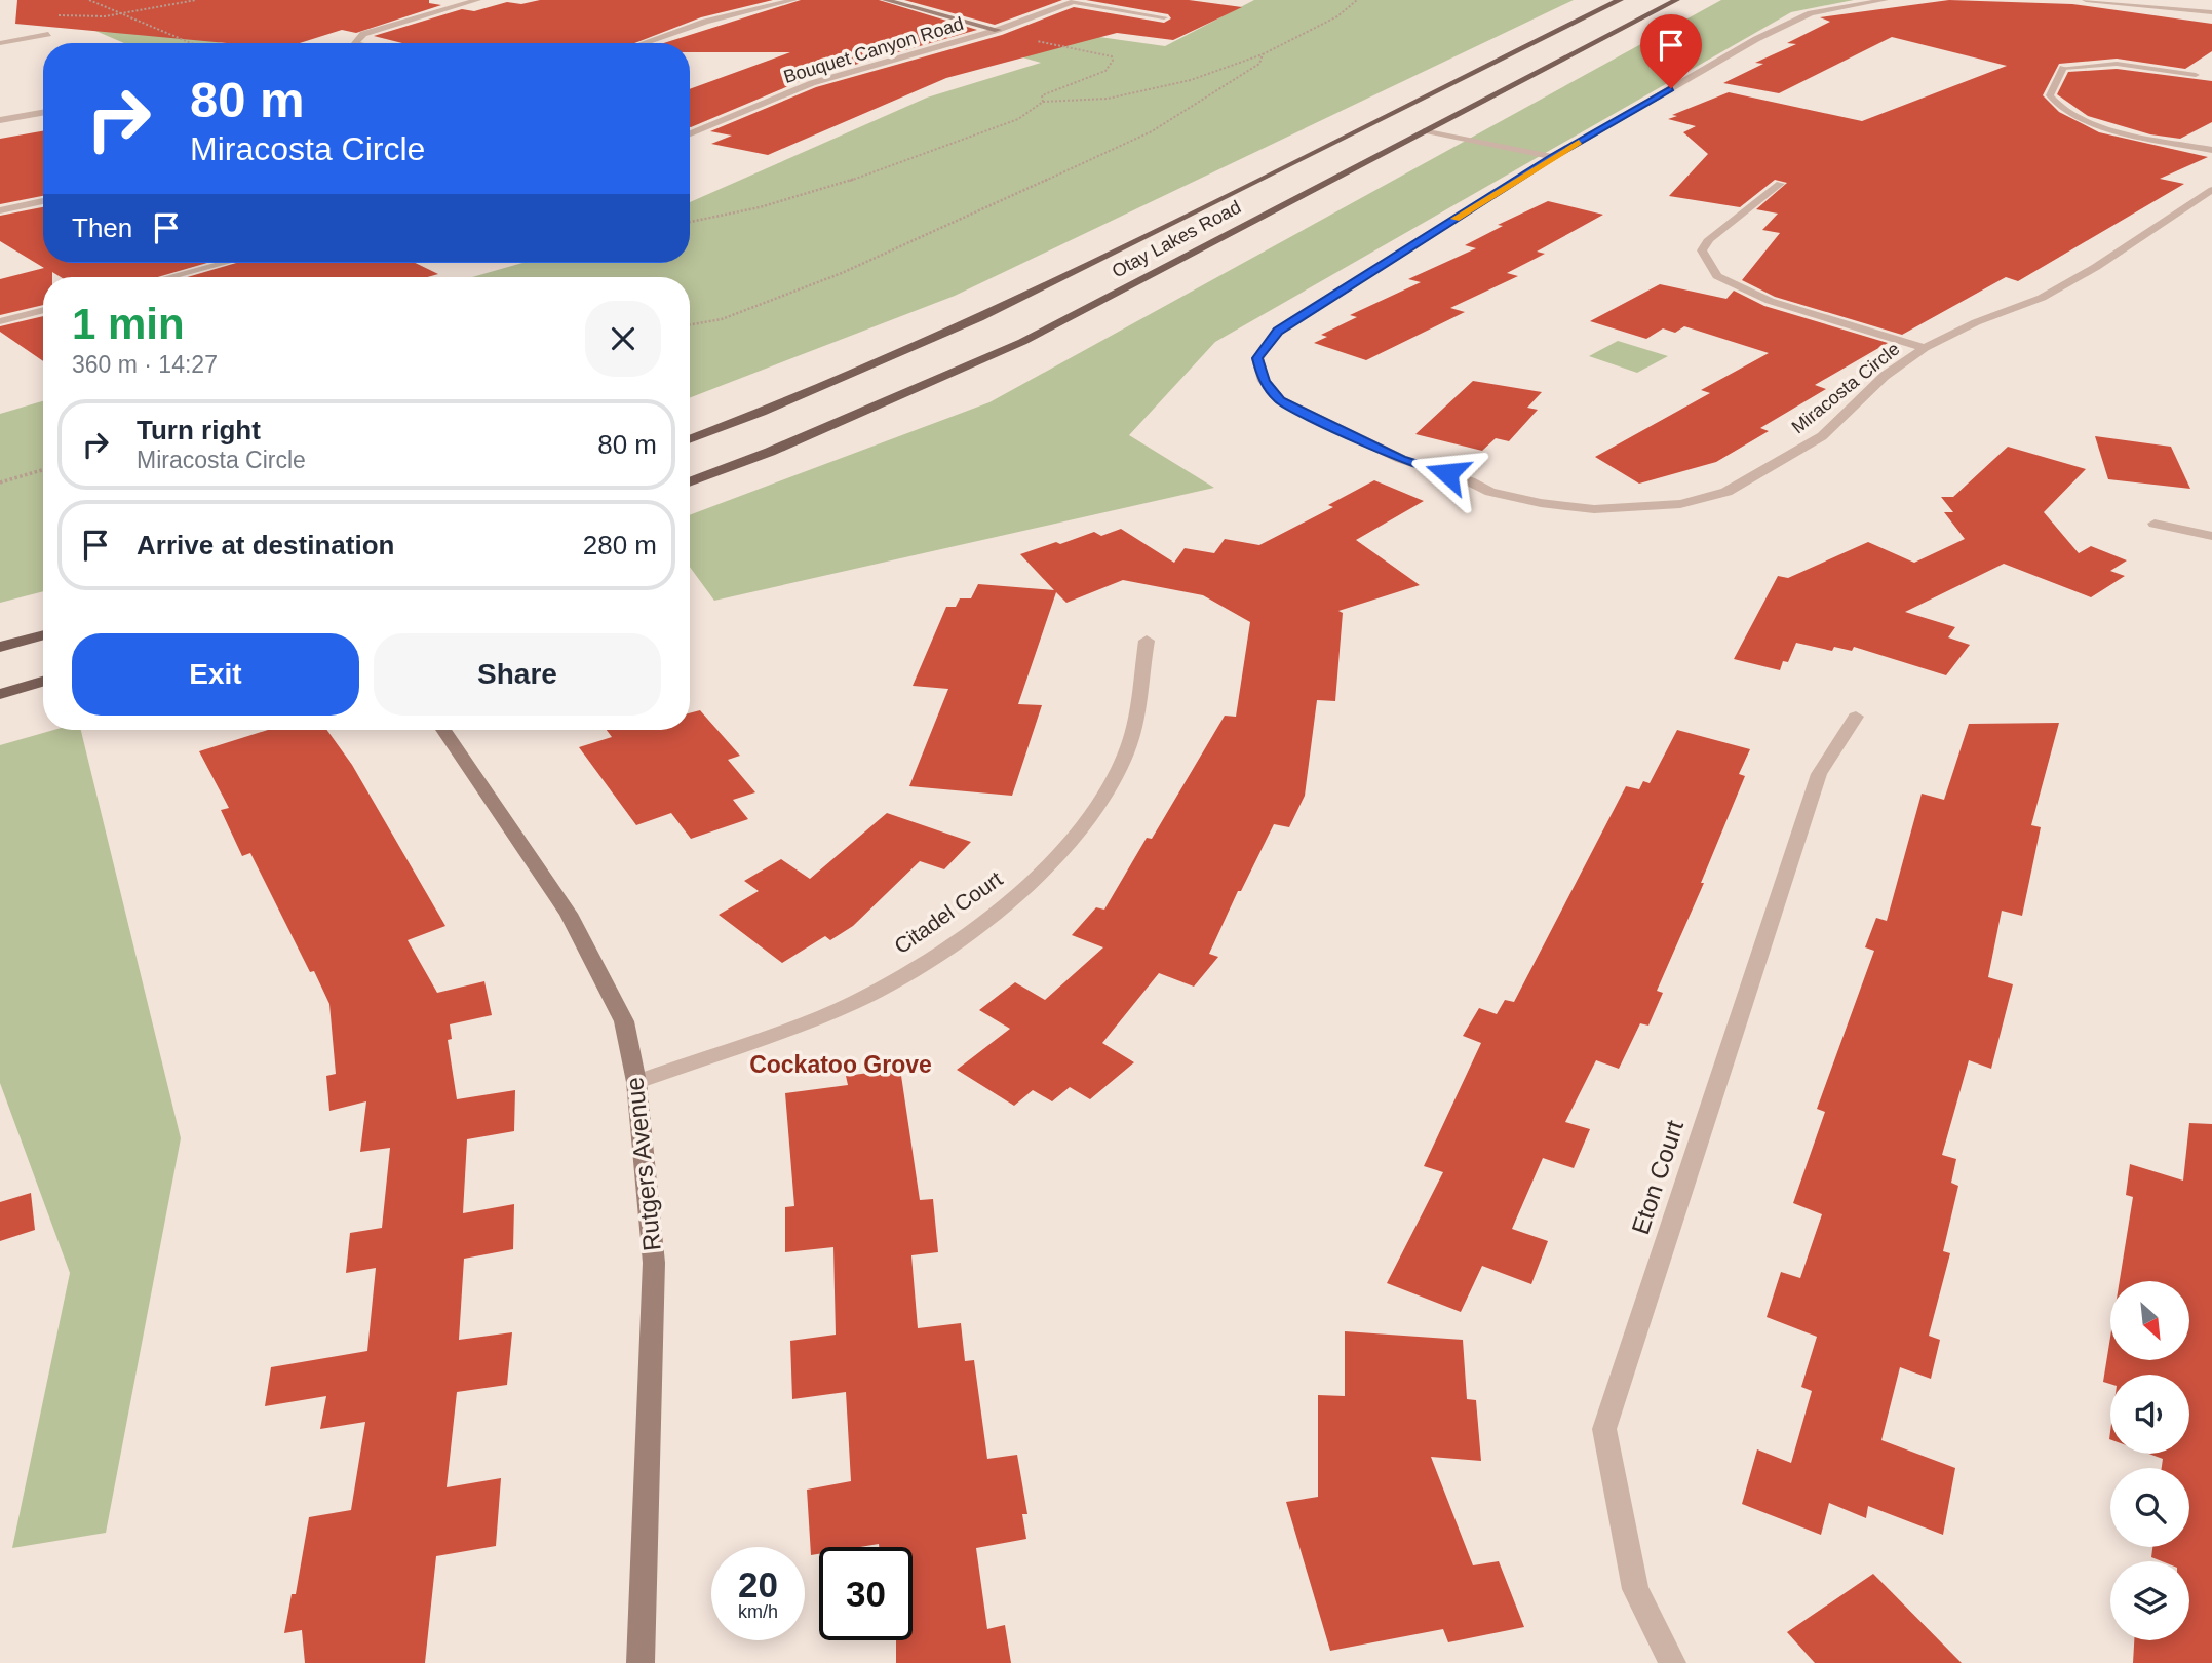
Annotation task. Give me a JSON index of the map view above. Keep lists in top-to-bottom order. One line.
{"streets":{"main road":["Otay Lakes Road","Rutgers Avenue"],"street":["Bouquet Canyon Road","Miracosta Circle","Citadel Court","Eton Court"]},"crossings":[["Citadel Court","Rutgers Avenue"]],"districts":["Cockatoo Grove"],"north":"bottom right","page":{"turn":["80 m","Miracosta Circle"],"then":"Then","heading":["1 min","360 m · 14:27"],"list":[{"name":"Turn right","note":"Miracosta Circle","value":"80 m"},{"name":"Arrive at destination","value":"280 m"}],"buttons":["Exit","Share"],"speed":"20 km/h","limit":"30"}}
